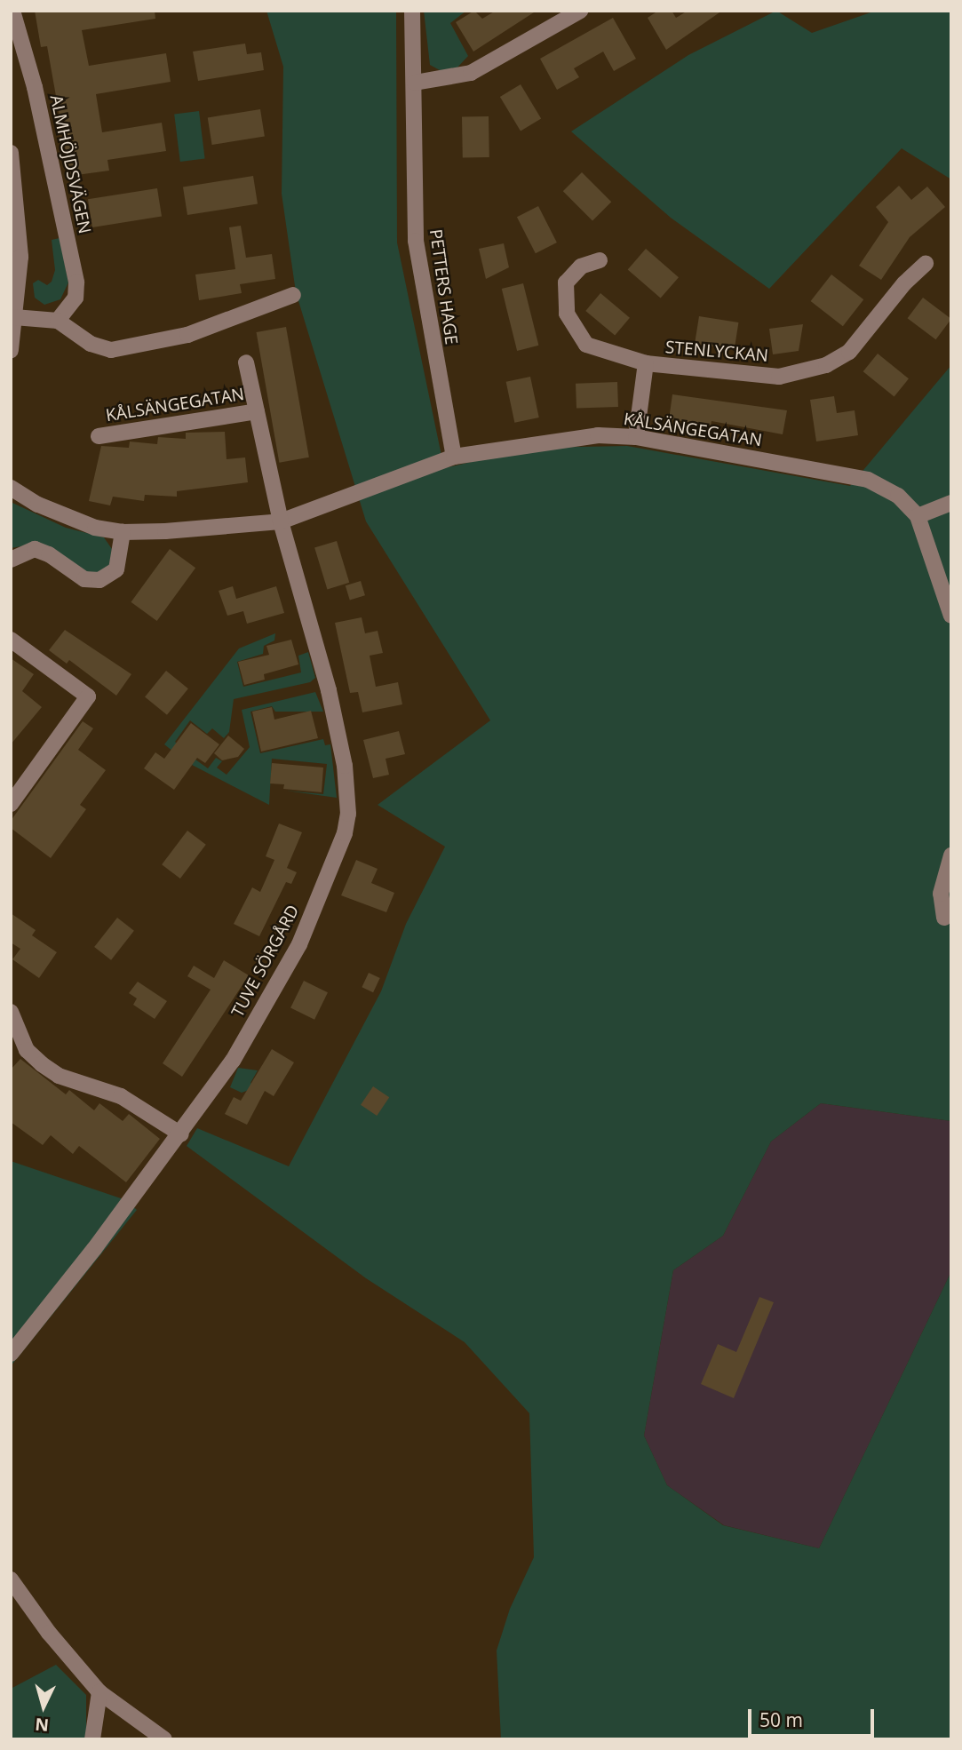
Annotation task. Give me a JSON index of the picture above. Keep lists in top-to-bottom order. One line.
{"streets":{"street":["ALMHÖJDSVÄGEN","PETTERS HAGE","STENLYCKAN","KÅLSÄNGEGATAN","TUVE SÖRGÅRD"]},"crossings":[["PETTERS HAGE","KÅLSÄNGEGATAN"],["STENLYCKAN","KÅLSÄNGEGATAN"],["KÅLSÄNGEGATAN","TUVE SÖRGÅRD"]],"scale_bar":"50 m","north":"bottom"}
